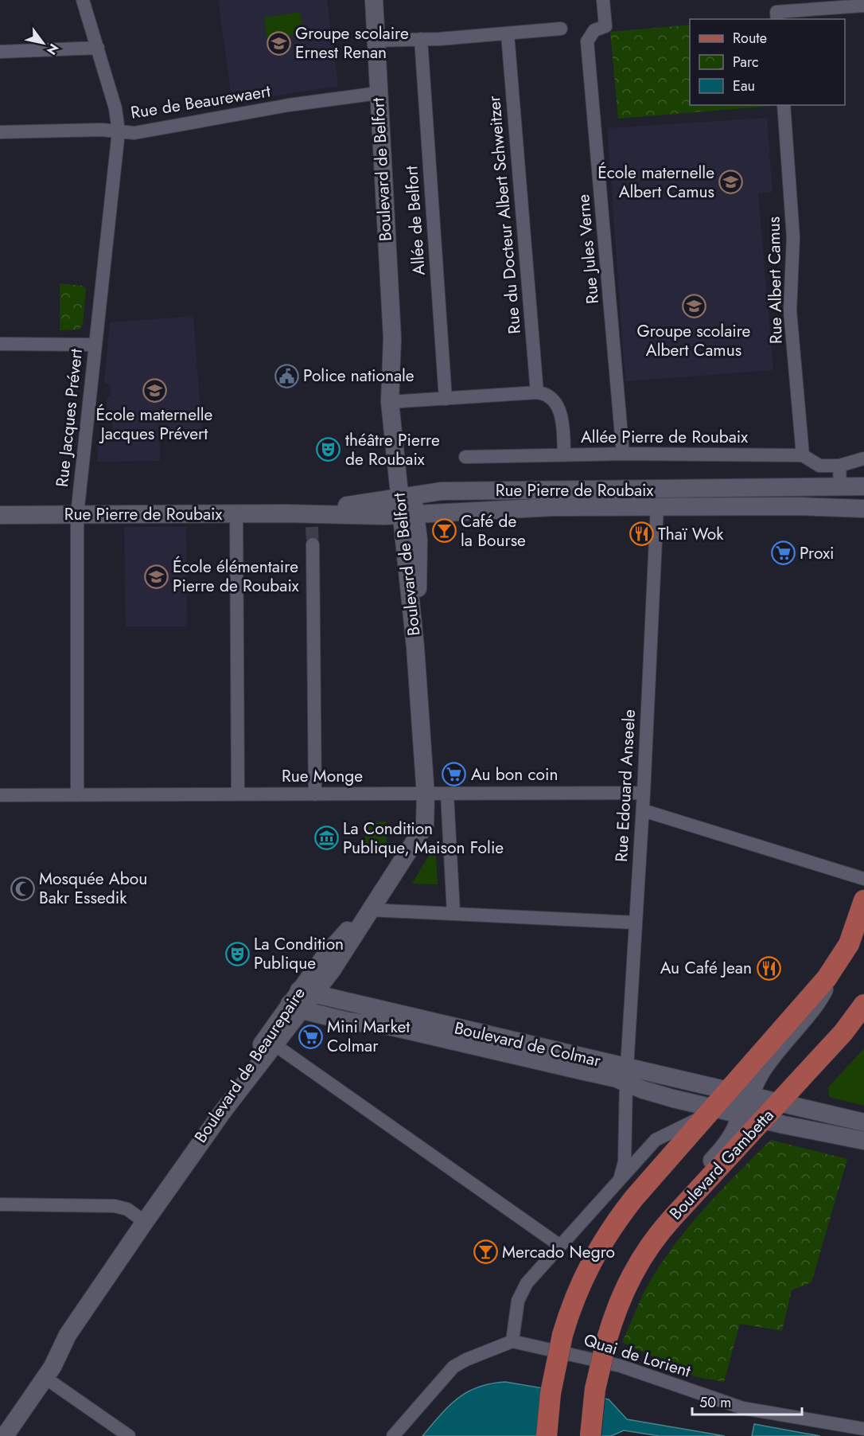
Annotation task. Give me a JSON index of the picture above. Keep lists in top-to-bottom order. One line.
{"streets":{"main road":["Boulevard de Belfort","Rue Pierre de Roubaix","Boulevard de Colmar","Boulevard de Beaurepaire","Boulevard Gambetta"],"street":["Rue de Beaurewaert","Rue du Docteur Albert Schweitzer","Allée de Belfort","Rue Jules Verne","Rue Albert Camus","Rue Jacques Prévert","Allée Pierre de Roubaix","Rue Monge","Rue Edouard Anseele","Quai de Lorient"]},"crossings":[["Rue de Beaurewaert","Boulevard de Belfort"],["Rue de Beaurewaert","Rue Jacques Prévert"],["Boulevard de Belfort","Rue Pierre de Roubaix"],["Boulevard de Belfort","Rue Monge"],["Boulevard de Belfort","Boulevard de Beaurepaire"],["Rue Jules Verne","Allée Pierre de Roubaix"],["Rue Albert Camus","Allée Pierre de Roubaix"],["Rue Jacques Prévert","Rue Pierre de Roubaix"],["Rue Jacques Prévert","Rue Monge"],["Rue Pierre de Roubaix","Rue Edouard Anseele"],["Rue Monge","Rue Edouard Anseele"],["Rue Monge","Boulevard de Beaurepaire"],["Rue Edouard Anseele","Boulevard de Colmar"],["Boulevard de Colmar","Boulevard de Beaurepaire"],["Boulevard de Colmar","Boulevard Gambetta"]],"places":{"school or university":["Groupe scolaire Ernest Renan","École maternelle Albert Camus","Groupe scolaire Albert Camus","École maternelle Jacques Prévert","École élémentaire Pierre de Roubaix"],"public building":["Police nationale"],"theatre":["théâtre Pierre de Roubaix","La Condition Publique"],"bar":["Café de la Bourse","Mercado Negro"],"restaurant":["Thaï Wok","Au Café Jean"],"supermarket":["Proxi","Au bon coin","Mini Market Colmar"],"museum":["La Condition Publique, Maison Folie"],"mosque":["Mosquée Abou Bakr Essedik"]},"legend":["Route","Parc","Eau"],"scale_bar":"50 m","north":"bottom right"}
